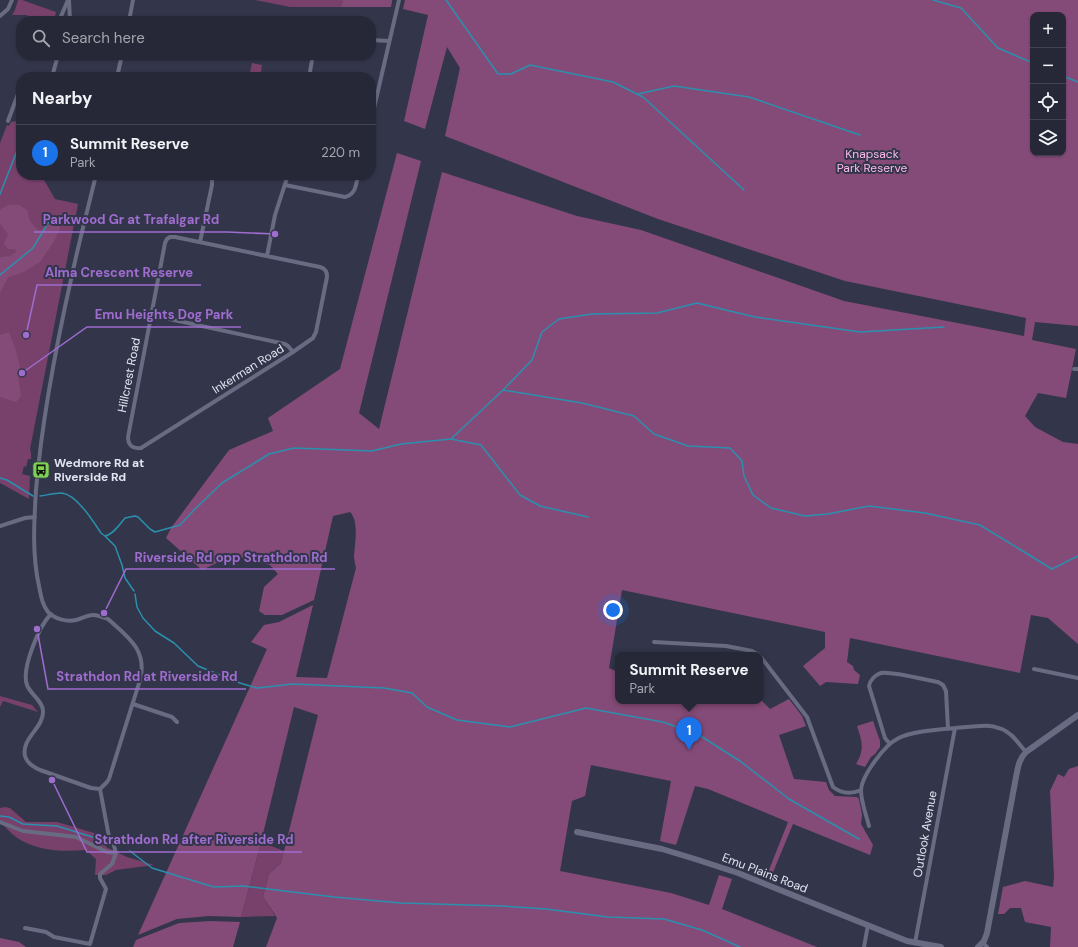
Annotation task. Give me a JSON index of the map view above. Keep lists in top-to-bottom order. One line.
{"streets":{"street":["Inkerman Road","Hillcrest Road","Outlook Avenue","Emu Plains Road"]},"crossings":[["Inkerman Road","Hillcrest Road"],["Outlook Avenue","Emu Plains Road"]],"parks":["Knapsack Park Reserve"],"places":{"other":["Parkwood Gr at Trafalgar Rd","Alma Crescent Reserve","Emu Heights Dog Park","Riverside Rd opp Strathdon Rd","Strathdon Rd at Riverside Rd","Strathdon Rd after Riverside Rd"],"bus stop":["Wedmore Rd at Riverside Rd"]},"page":{"map_buttons":["+","−"],"search":"Search here","heading":"Nearby","list":[{"mark":"1","name":"Summit Reserve","note":"Park","value":"220 m"}],"popup":["Summit Reserve","Park"],"pins":"1"}}
